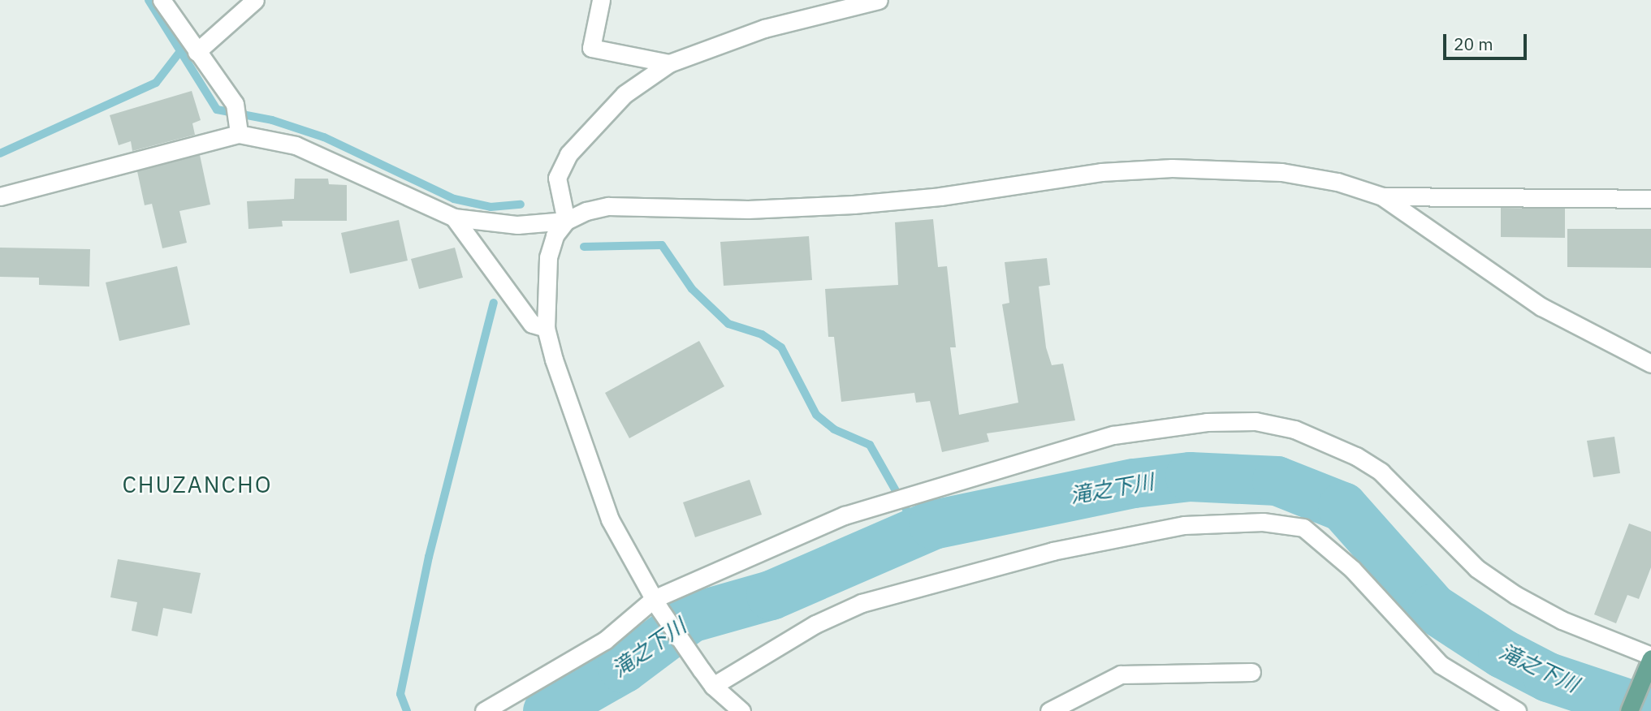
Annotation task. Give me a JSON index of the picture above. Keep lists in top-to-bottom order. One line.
{"districts":["CHUZANCHO"],"water":["滝之下川"],"scale_bar":"20 m"}
